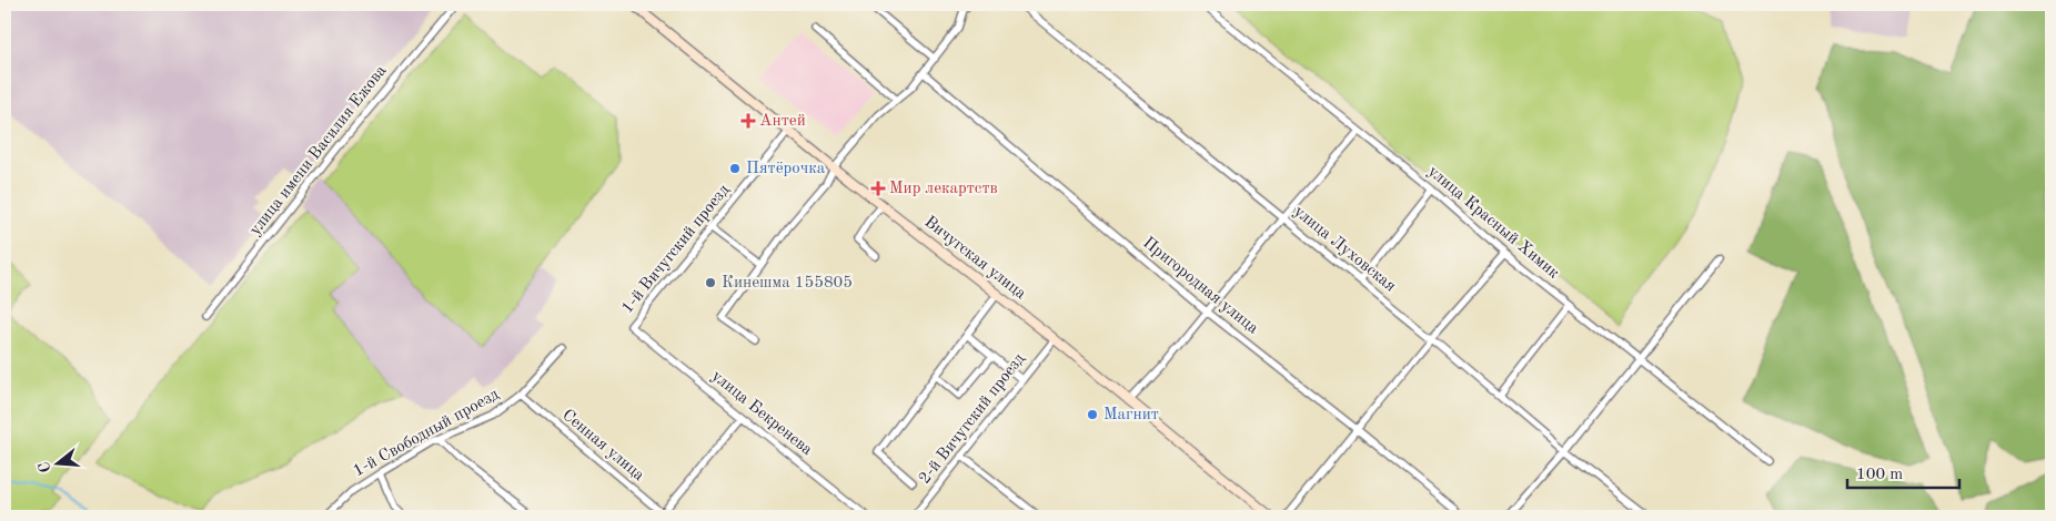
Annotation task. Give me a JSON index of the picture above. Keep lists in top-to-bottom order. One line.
{"streets":{"main road":["Вичугская улица"],"street":["улица имени Василия Ежова","улица Красный Химик","1-й Вичугский проезд","улица Луховская","Пригородная улица","улица Бекренева","2-й Вичугский проезд","1-й Свободный проезд","Сенная улица"]},"crossings":[["1-й Вичугский проезд","Вичугская улица"],["1-й Вичугский проезд","улица Бекренева"],["Вичугская улица","2-й Вичугский проезд"],["1-й Свободный проезд","Сенная улица"]],"places":{"health":["Антей","Мир лекартств"],"other":["Пятёрочка","Кинешма 155805","Магнит"]},"scale_bar":"100 m","north":"left"}
